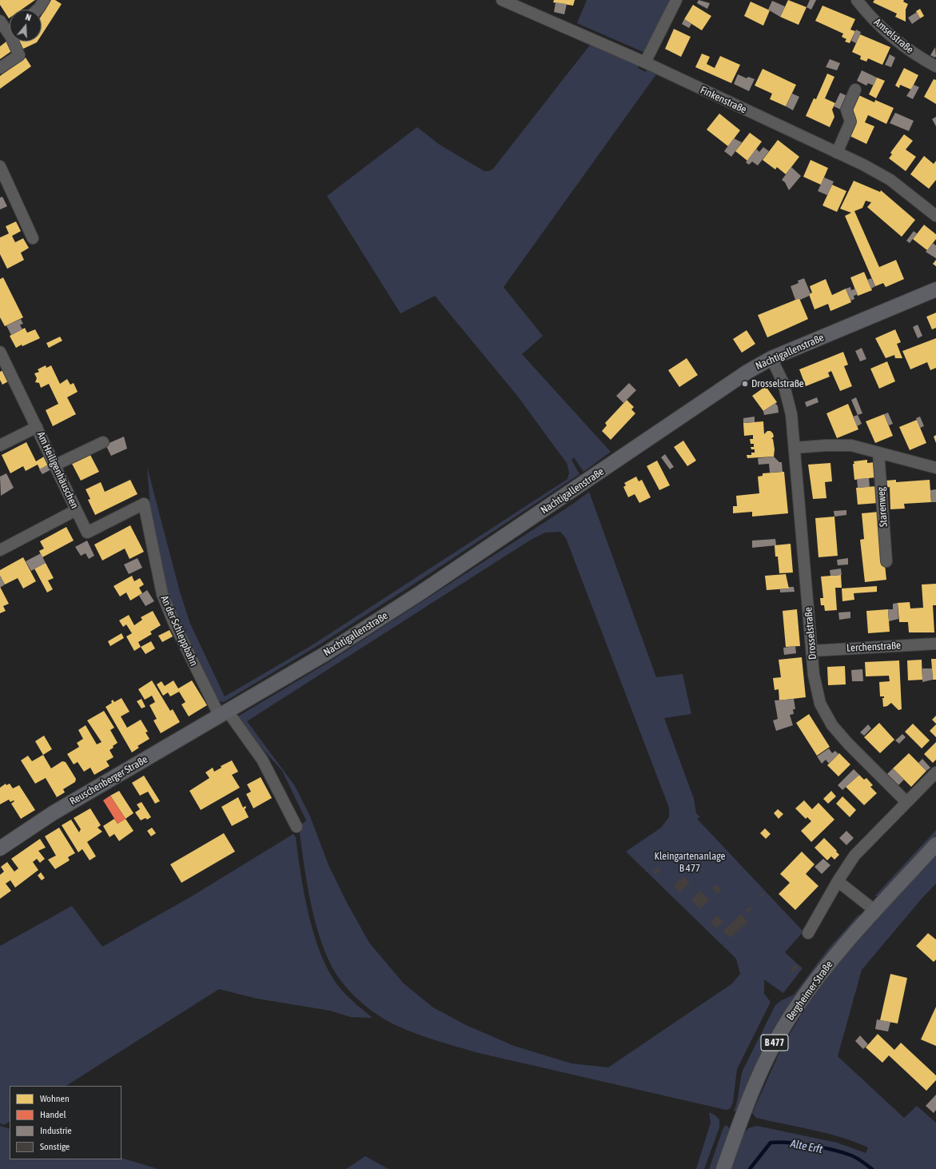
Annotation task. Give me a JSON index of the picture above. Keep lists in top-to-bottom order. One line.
{"streets":{"main road":["Nachtigallenstraße","Reuschenberger Straße","Bergheimer Straße","B 477"],"street":["Amselstraße","Finkenstraße","Am Heiligenhäuschen","Starenweg","An der Schleppbahn","Drosselstraße","Lerchenstraße"]},"crossings":[["Nachtigallenstraße","An der Schleppbahn"],["Nachtigallenstraße","Drosselstraße"],["Nachtigallenstraße","Reuschenberger Straße"],["Am Heiligenhäuschen","An der Schleppbahn"],["An der Schleppbahn","Reuschenberger Straße"],["Drosselstraße","Lerchenstraße"]],"water":["Alte Erft"],"parks":["Kleingartenanlage B 477"],"places":["Drosselstraße"],"legend":["Wohnen","Handel","Industrie","Sonstige"],"north":"top"}
